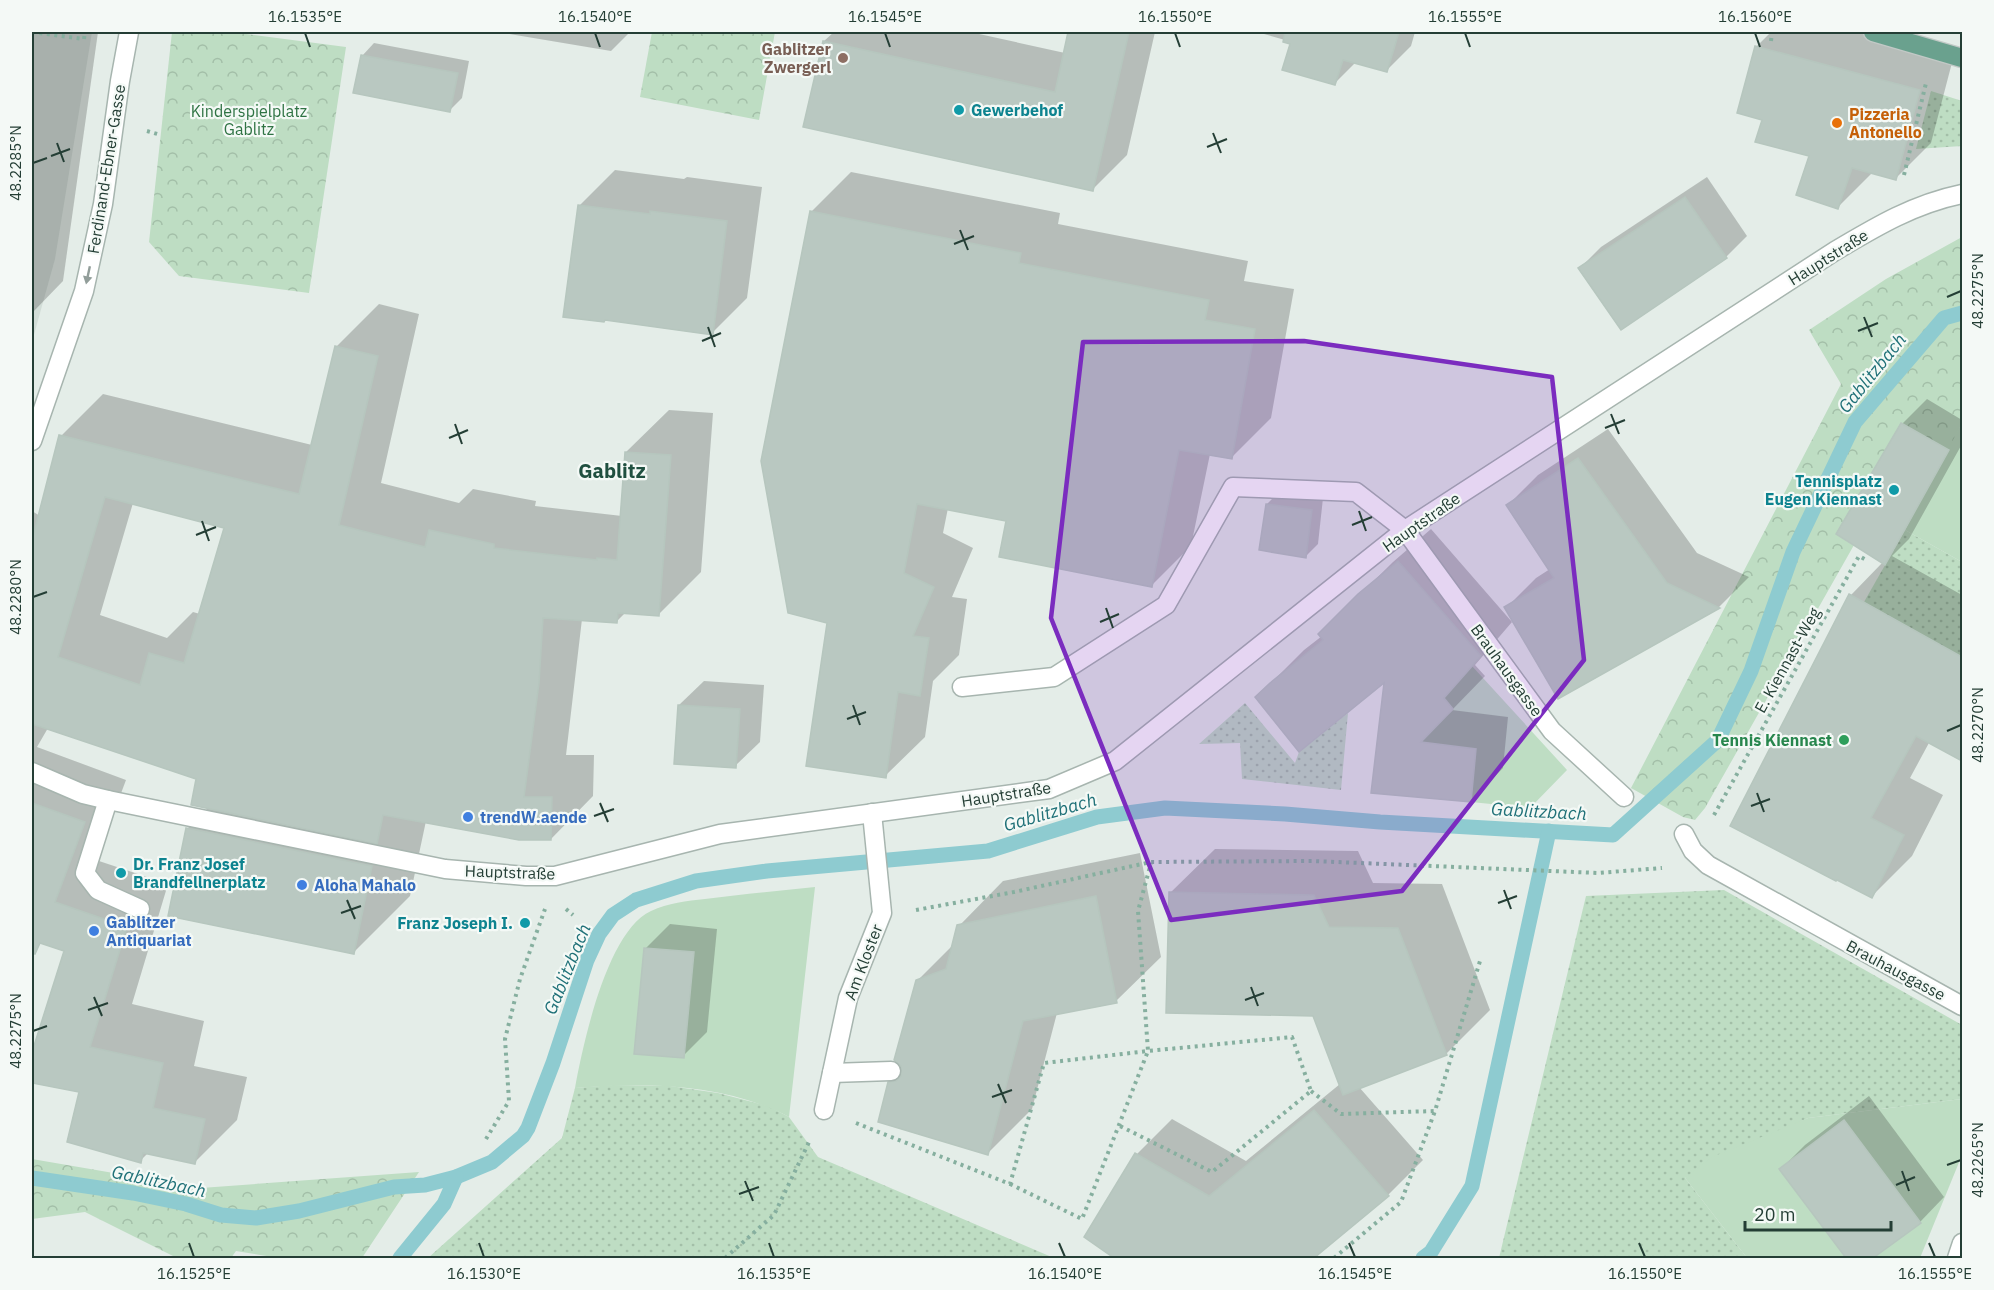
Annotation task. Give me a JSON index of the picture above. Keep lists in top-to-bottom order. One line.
{"streets":{"street":["Ferdinand-Ebner-Gasse","Hauptstraße","Brauhausgasse","Am Kloster"],"path":["E. Kiennast-Weg"]},"crossings":[["Hauptstraße","Brauhausgasse"],["Hauptstraße","Am Kloster"]],"one_way":["Ferdinand-Ebner-Gasse"],"districts":["Gablitz"],"water":["Gablitzbach"],"parks":["Kinderspielplatz Gablitz"],"places":["Gablitzer Zwergerl","Gewerbehof","Pizzeria Antonello","Tennisplatz Eugen Kiennast","Tennis Kiennast","trendW.aende","Dr. Franz Josef Brandfellnerplatz","Aloha Mahalo","Franz Joseph I.","Gablitzer Antiquariat"],"scale_bar":"20 m","coordinates":["16.1535°E","16.1540°E","16.1545°E","16.1550°E","16.1555°E","16.1560°E","48.2285°N","48.2275°N","48.2280°N","48.2270°N","48.2265°N","16.1525°E","16.1530°E"]}
